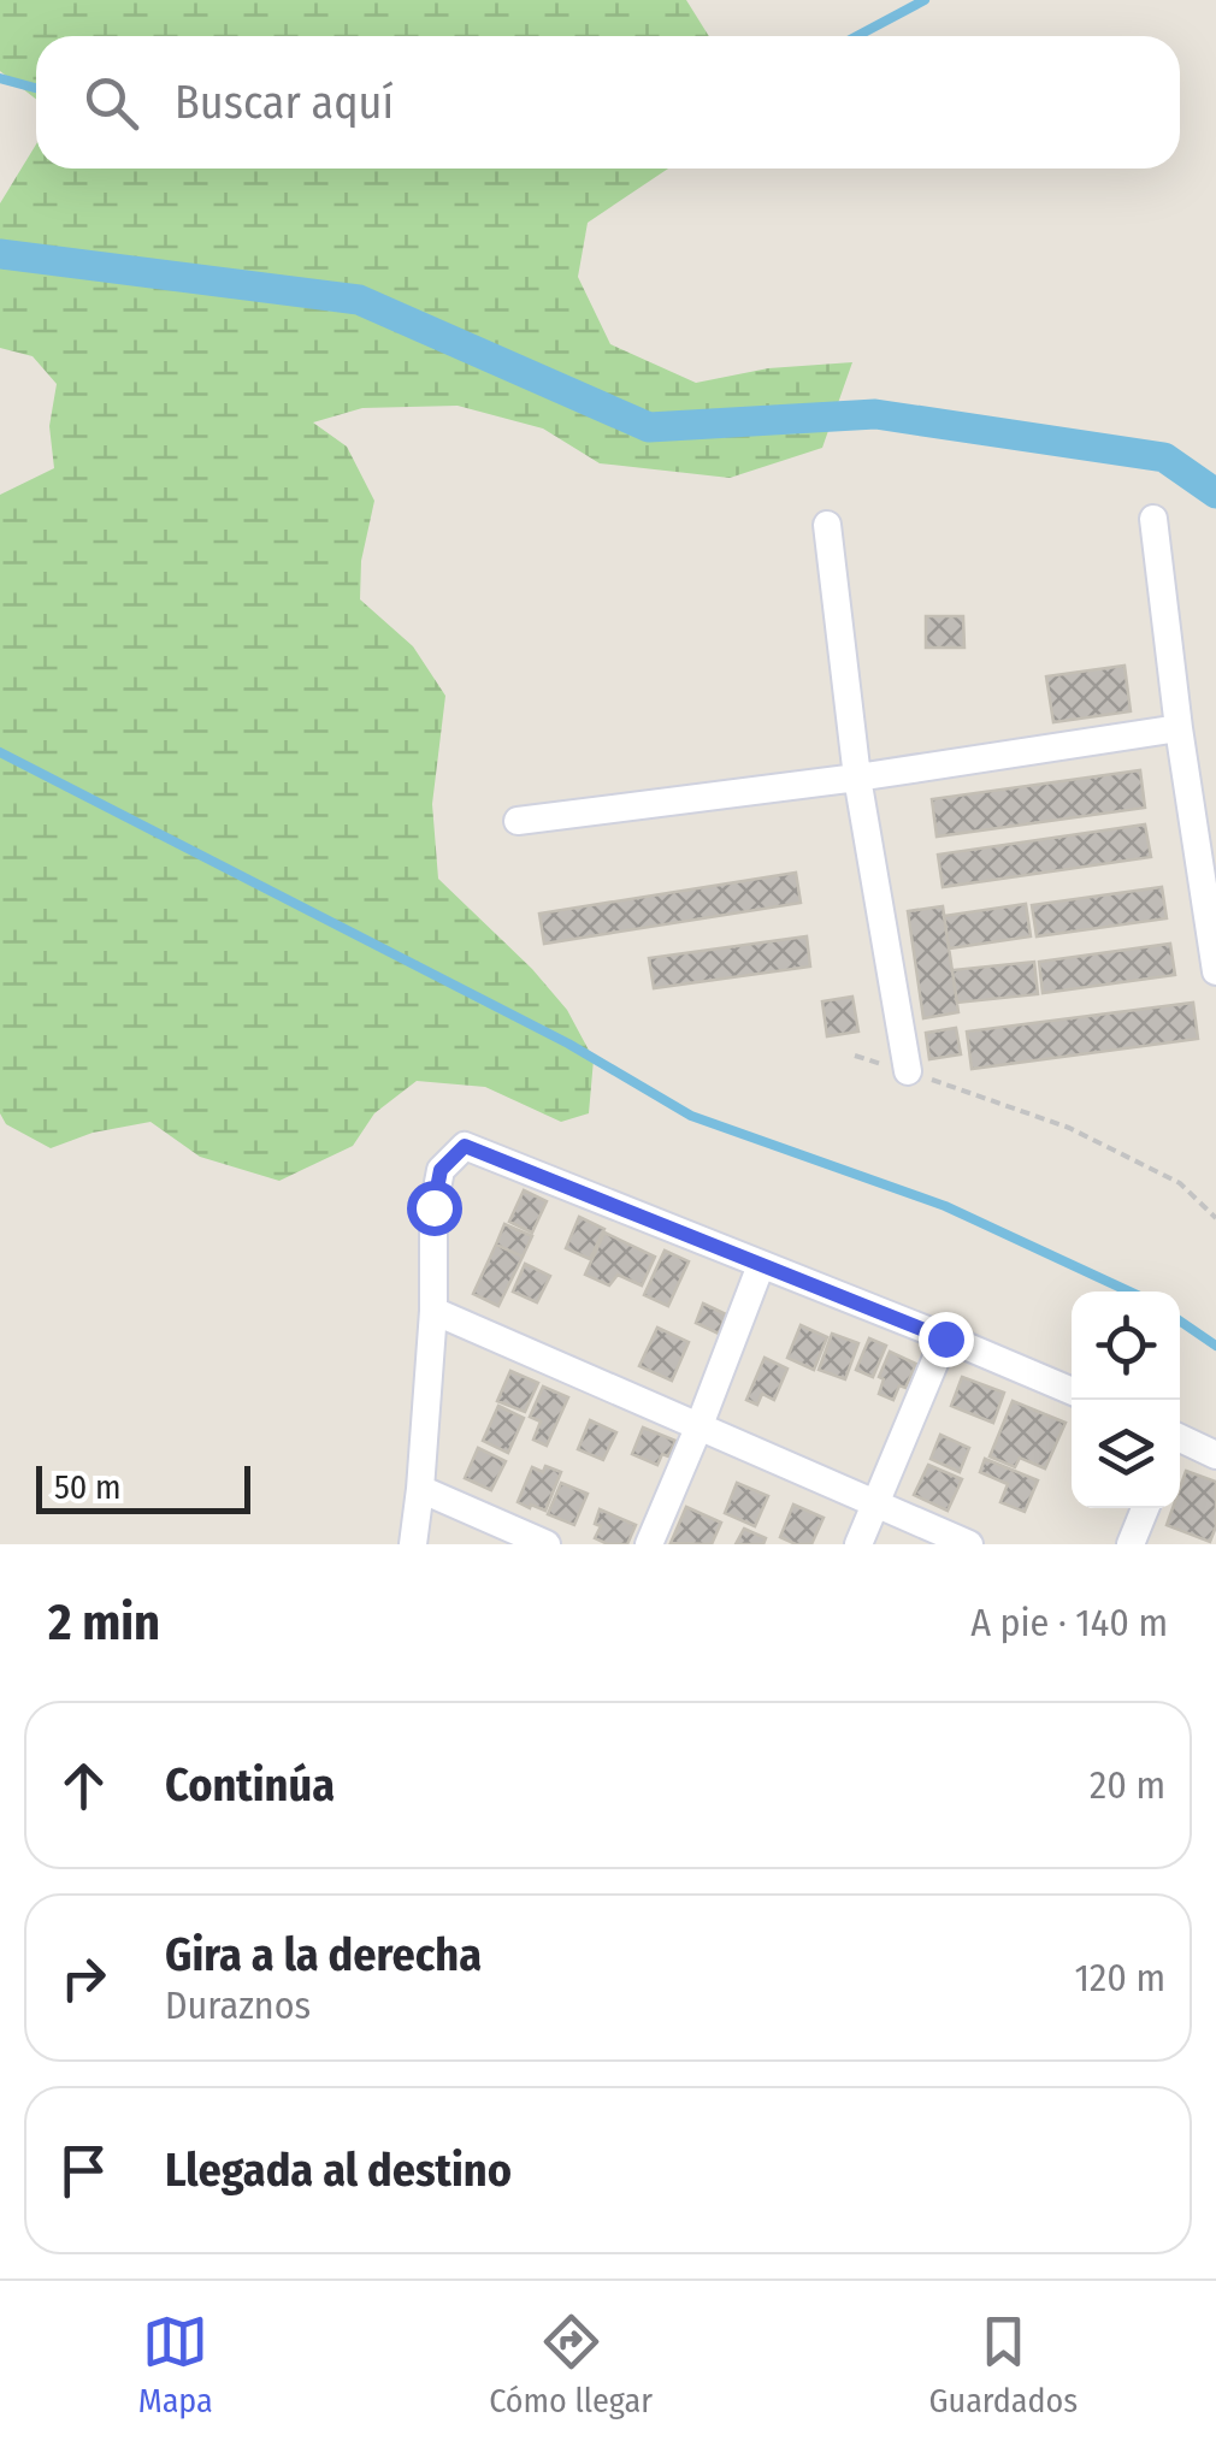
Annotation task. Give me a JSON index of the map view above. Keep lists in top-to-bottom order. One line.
{"scale_bar":"50 m","page":{"search":"Buscar aquí","scale":"50 m","heading":["2 min","A pie · 140 m"],"list":[["Continúa","20 m"],["Gira a la derecha","Duraznos","120 m"],"Llegada al destino"],"nav":["Mapa","Cómo llegar","Guardados"]}}
